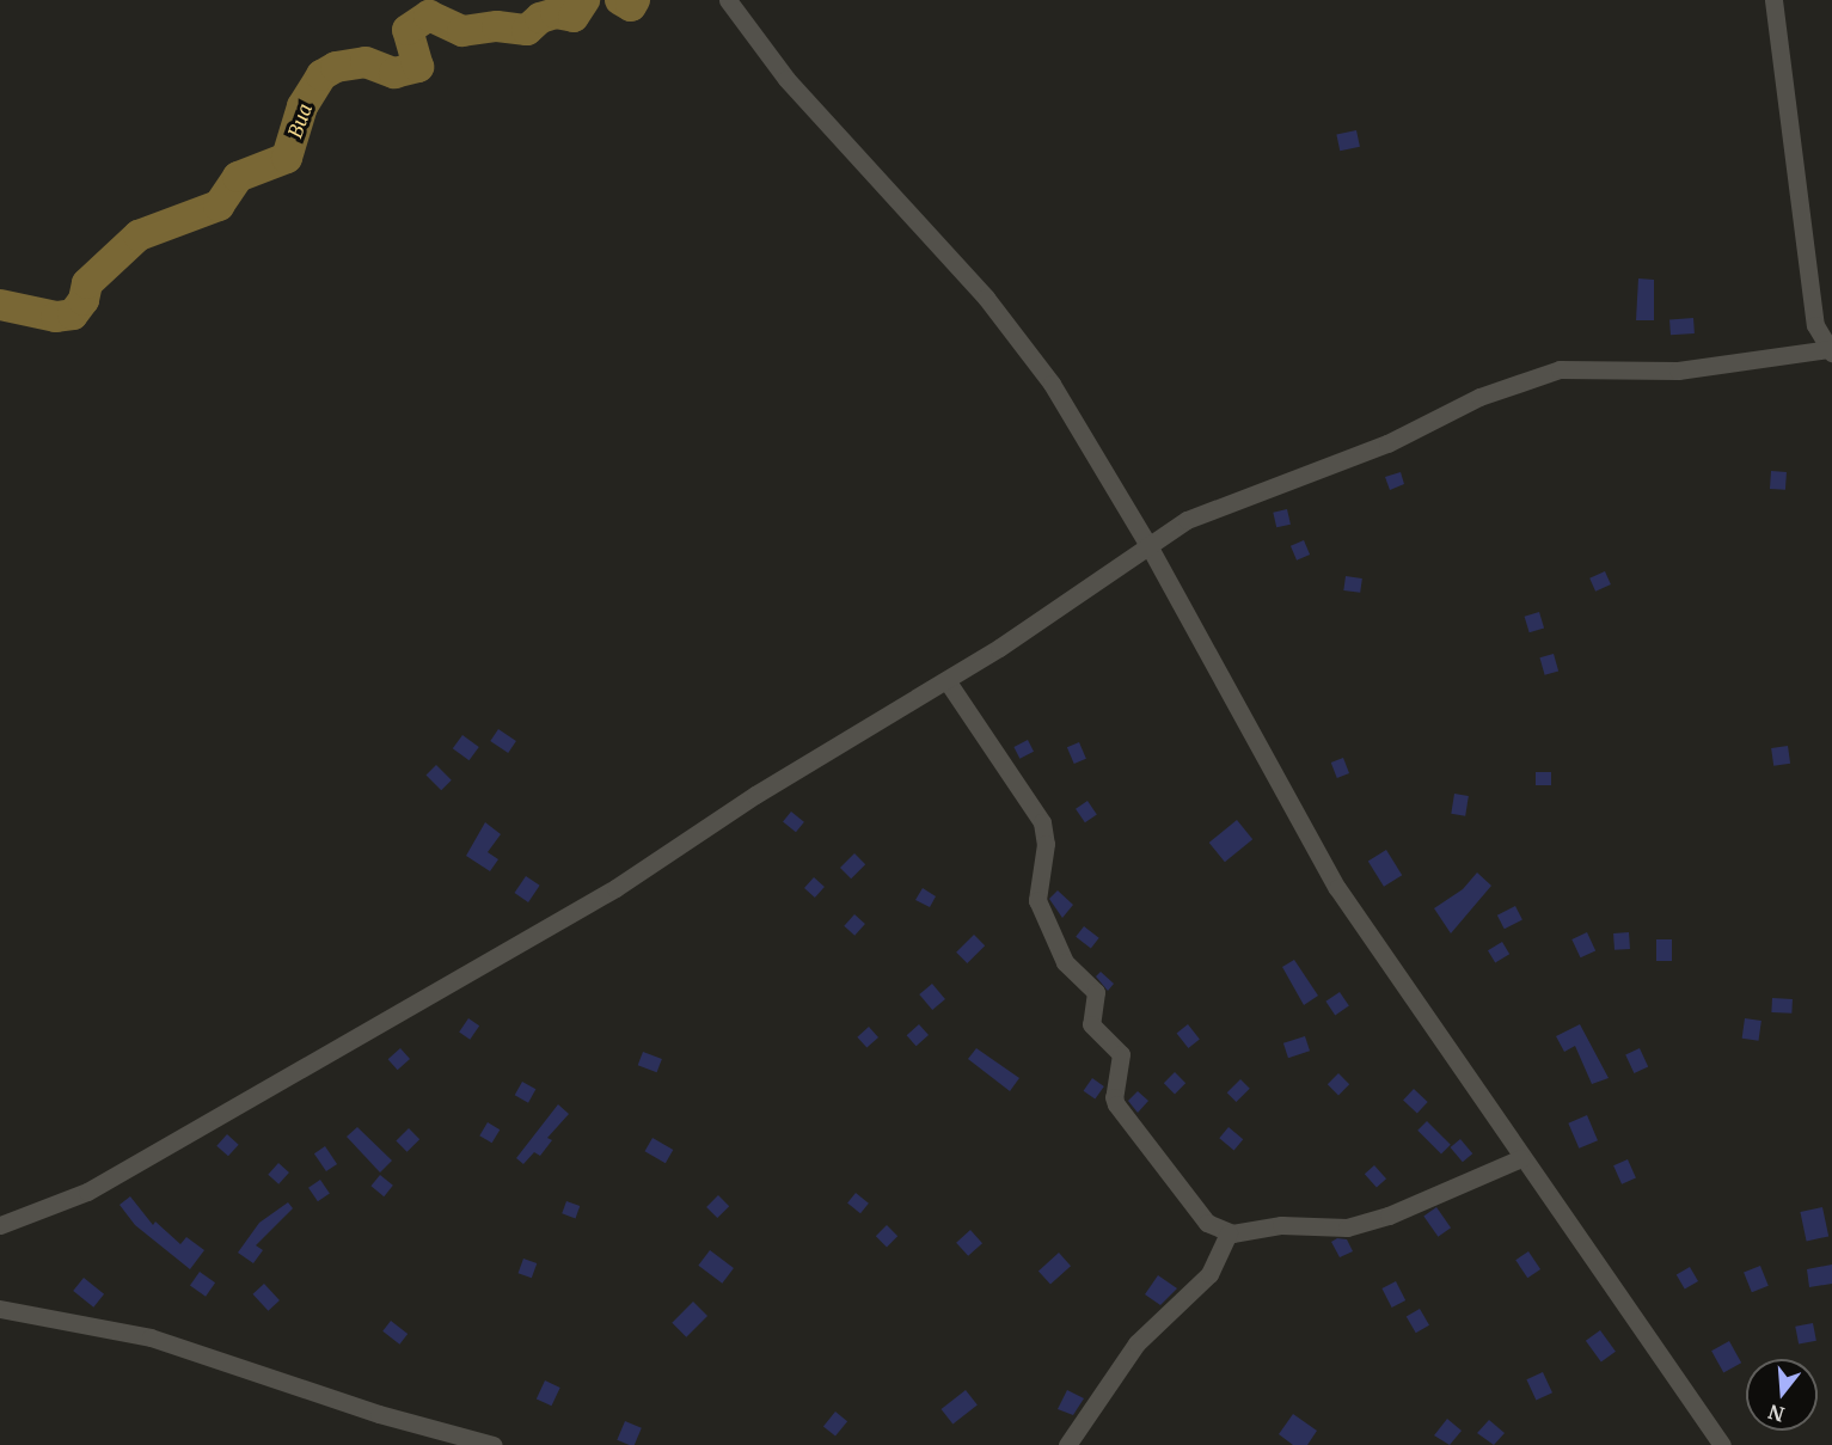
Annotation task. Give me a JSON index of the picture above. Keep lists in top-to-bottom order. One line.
{"water":["Bua"],"north":"bottom"}
